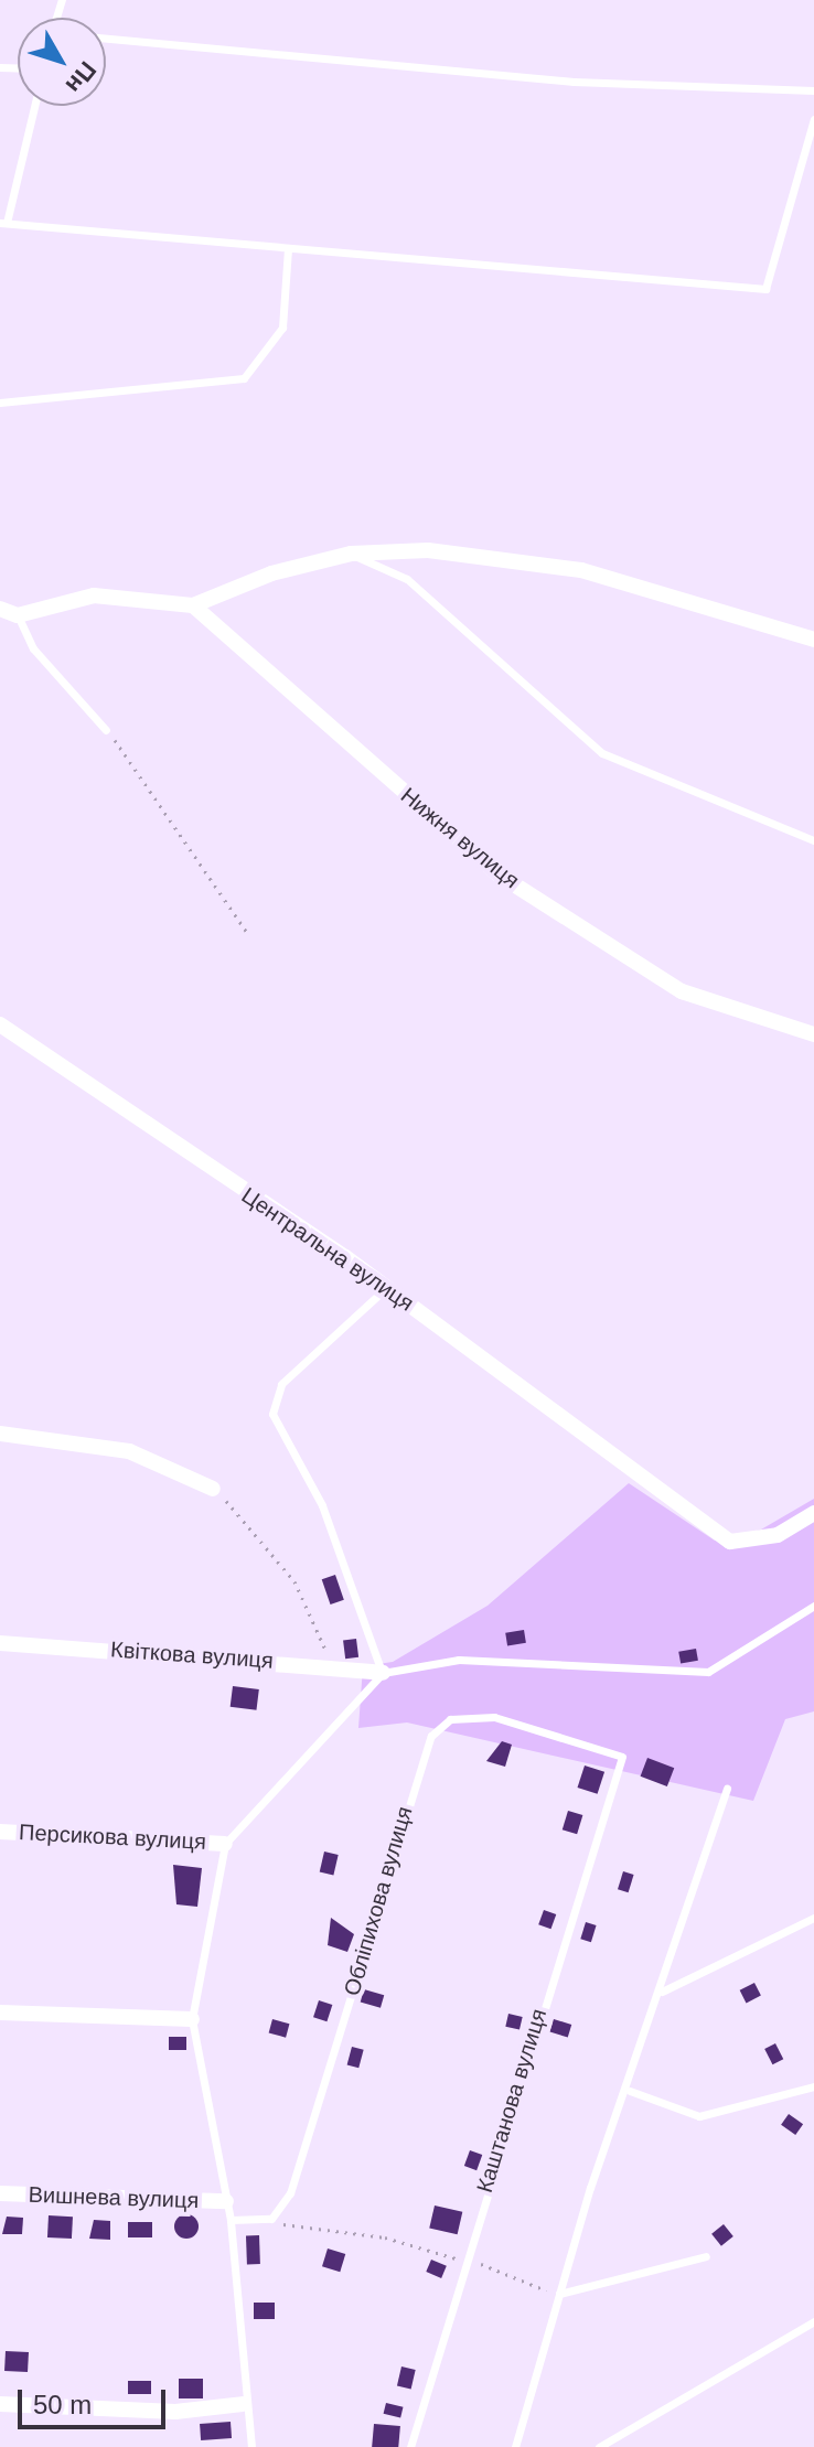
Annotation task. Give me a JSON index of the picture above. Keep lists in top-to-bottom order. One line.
{"streets":{"street":["Нижня вулиця","Центральна вулиця","Квіткова вулиця","Персикова вулиця","Вишнева вулиця"],"lane":["Обліпихова вулиця","Каштанова вулиця"]},"crossings":[["Обліпихова вулиця","Каштанова вулиця"]],"scale_bar":"50 m","north":"bottom right"}
